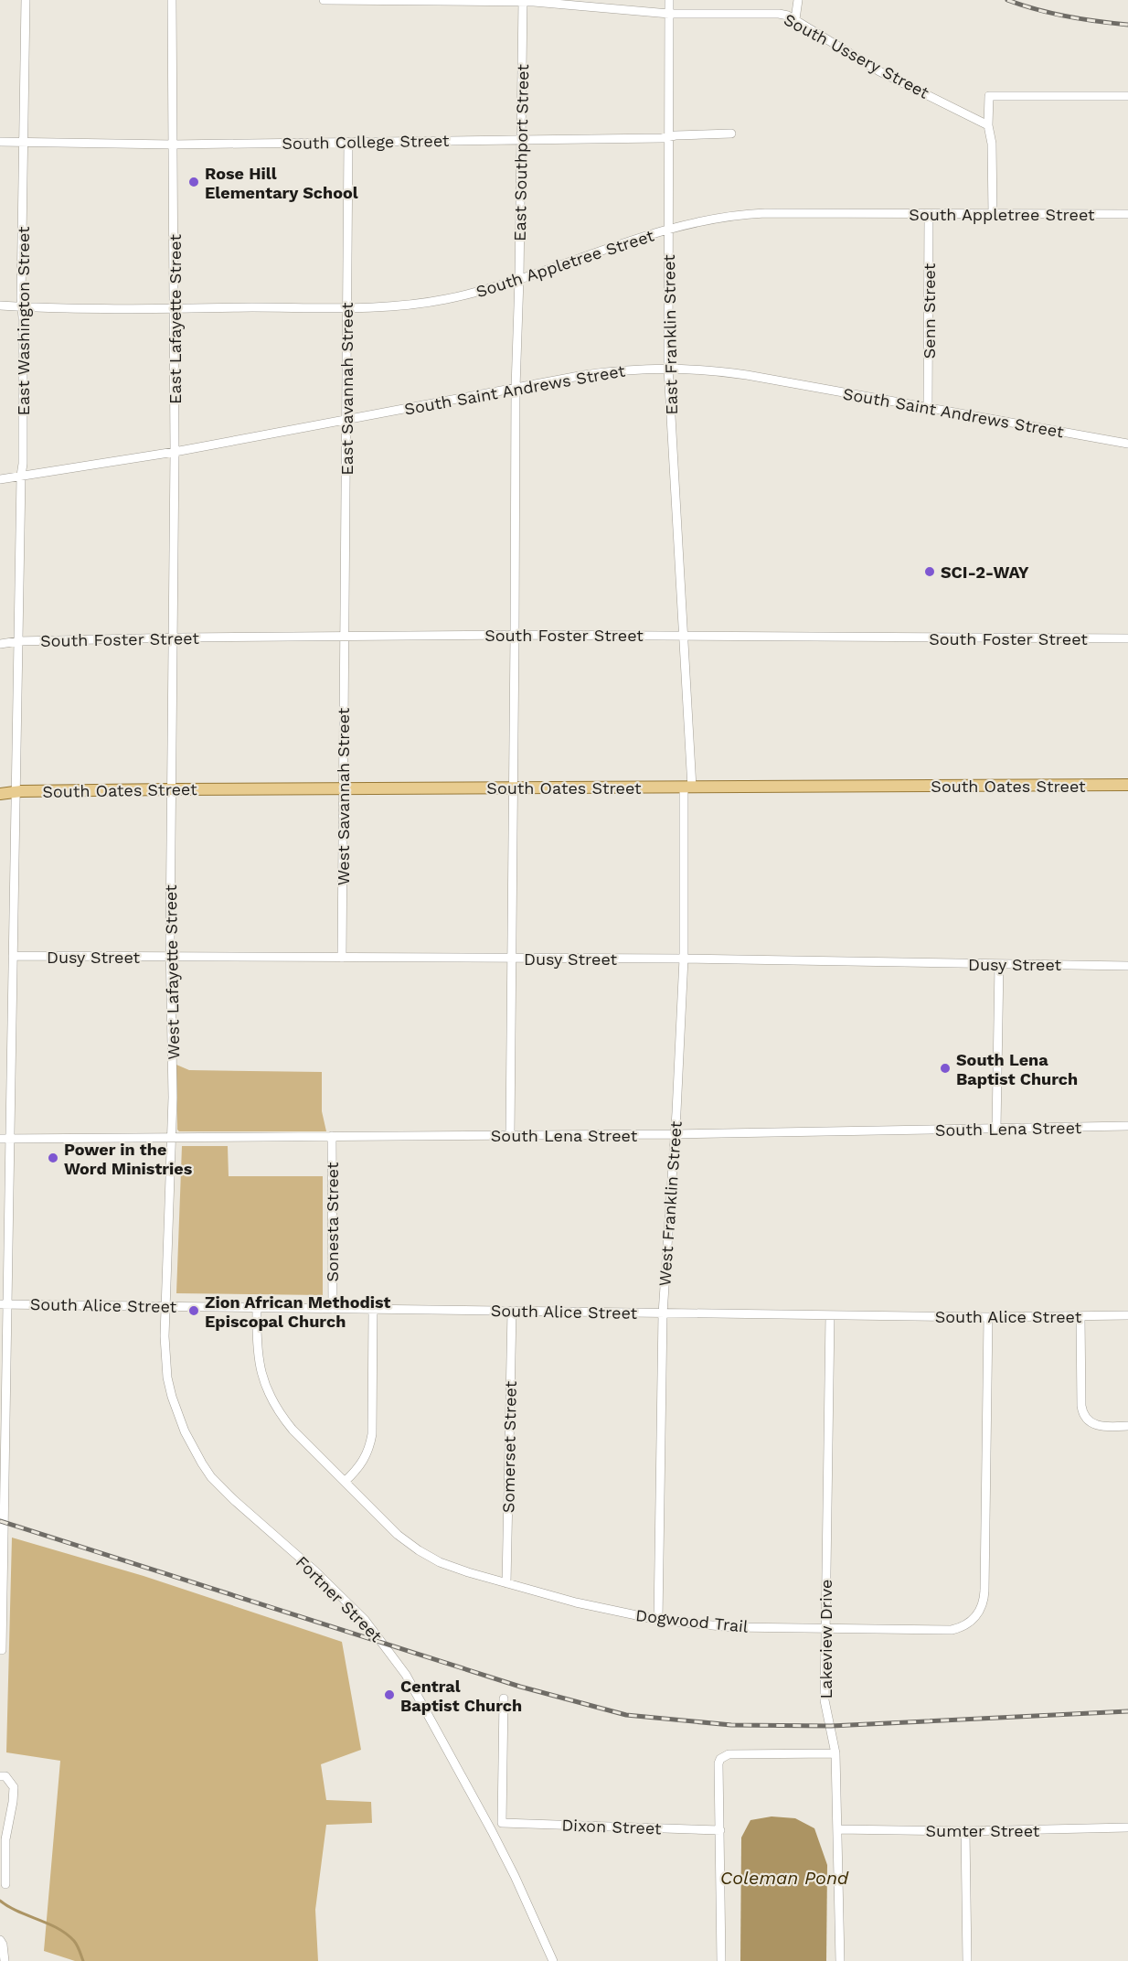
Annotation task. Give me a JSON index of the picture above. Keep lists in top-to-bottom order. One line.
{"streets":{"main road":["South Oates Street"],"street":["South Ussery Street","South College Street","East Southport Street","South Appletree Street","Senn Street","East Lafayette Street","East Washington Street","East Franklin Street","East Savannah Street","South Saint Andrews Street","South Foster Street","West Savannah Street","Dusy Street","West Lafayette Street","South Lena Street","West Franklin Street","Sonesta Street","South Alice Street","Somerset Street","Fortner Street","Dogwood Trail","Lakeview Drive","Dixon Street","Sumter Street"]},"crossings":[["South Ussery Street","East Southport Street"],["South Ussery Street","East Franklin Street"],["South College Street","East Southport Street"],["South College Street","East Lafayette Street"],["South College Street","East Washington Street"],["South College Street","East Franklin Street"],["South College Street","East Savannah Street"],["East Southport Street","South Appletree Street"],["East Southport Street","South Saint Andrews Street"],["East Southport Street","South Foster Street"],["East Southport Street","South Oates Street"],["East Southport Street","Dusy Street"],["East Southport Street","South Lena Street"],["South Appletree Street","Senn Street"],["South Appletree Street","East Lafayette Street"],["South Appletree Street","East Washington Street"],["South Appletree Street","East Franklin Street"],["South Appletree Street","East Savannah Street"],["Senn Street","South Saint Andrews Street"],["East Lafayette Street","South Saint Andrews Street"],["East Lafayette Street","South Foster Street"],["East Lafayette Street","West Lafayette Street"],["East Washington Street","South Saint Andrews Street"],["East Washington Street","South Foster Street"],["East Washington Street","South Oates Street"],["East Washington Street","Dusy Street"],["East Washington Street","South Lena Street"],["East Washington Street","South Alice Street"],["East Franklin Street","South Saint Andrews Street"],["East Franklin Street","South Foster Street"],["East Franklin Street","West Franklin Street"],["East Savannah Street","South Saint Andrews Street"],["East Savannah Street","South Foster Street"],["East Savannah Street","West Savannah Street"],["South Foster Street","West Savannah Street"],["South Foster Street","West Lafayette Street"],["South Foster Street","West Franklin Street"],["South Oates Street","West Savannah Street"],["South Oates Street","West Lafayette Street"],["South Oates Street","West Franklin Street"],["West Savannah Street","Dusy Street"],["Dusy Street","West Lafayette Street"],["Dusy Street","West Franklin Street"],["West Lafayette Street","South Lena Street"],["West Lafayette Street","South Alice Street"],["West Lafayette Street","Fortner Street"],["South Lena Street","West Franklin Street"],["South Lena Street","Sonesta Street"],["West Franklin Street","South Alice Street"],["West Franklin Street","Dogwood Trail"],["Sonesta Street","South Alice Street"],["South Alice Street","Somerset Street"],["South Alice Street","Fortner Street"],["South Alice Street","Dogwood Trail"],["South Alice Street","Lakeview Drive"],["Somerset Street","Dogwood Trail"],["Dogwood Trail","Lakeview Drive"],["Lakeview Drive","Sumter Street"]],"water":["Coleman Pond"],"places":["Rose Hill Elementary School","SCI-2-WAY","South Lena Baptist Church","Power in the Word Ministries","Zion African Methodist Episcopal Church","Central Baptist Church"]}
